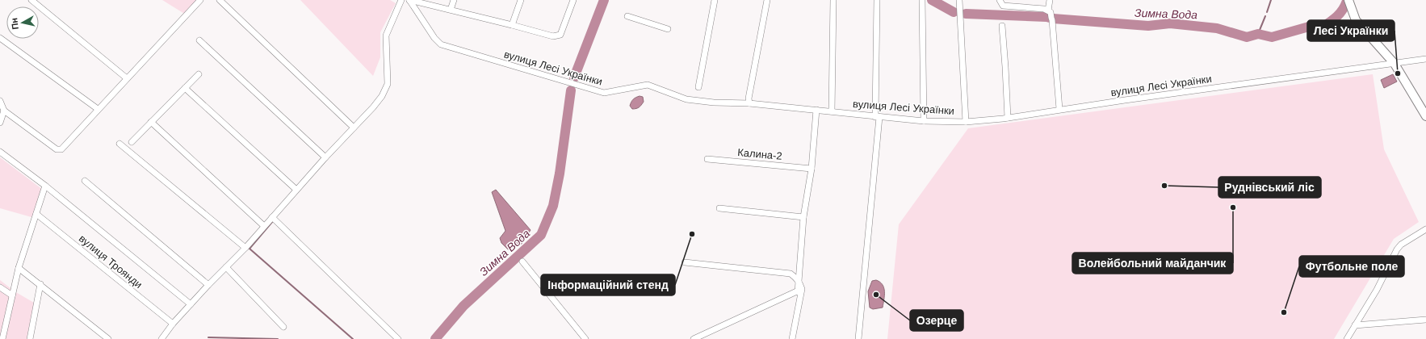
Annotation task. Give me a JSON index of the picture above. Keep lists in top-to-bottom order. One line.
{"streets":{"street":["вулиця Лесі Українки","Калина-2","вулиця Троянди"]},"water":["Зимна Вода"],"places":["Лесі Українки","Руднівський ліс","Волейбольний майданчик","Інформаційний стенд","Озерце","Футбольне поле"],"north":"left"}
